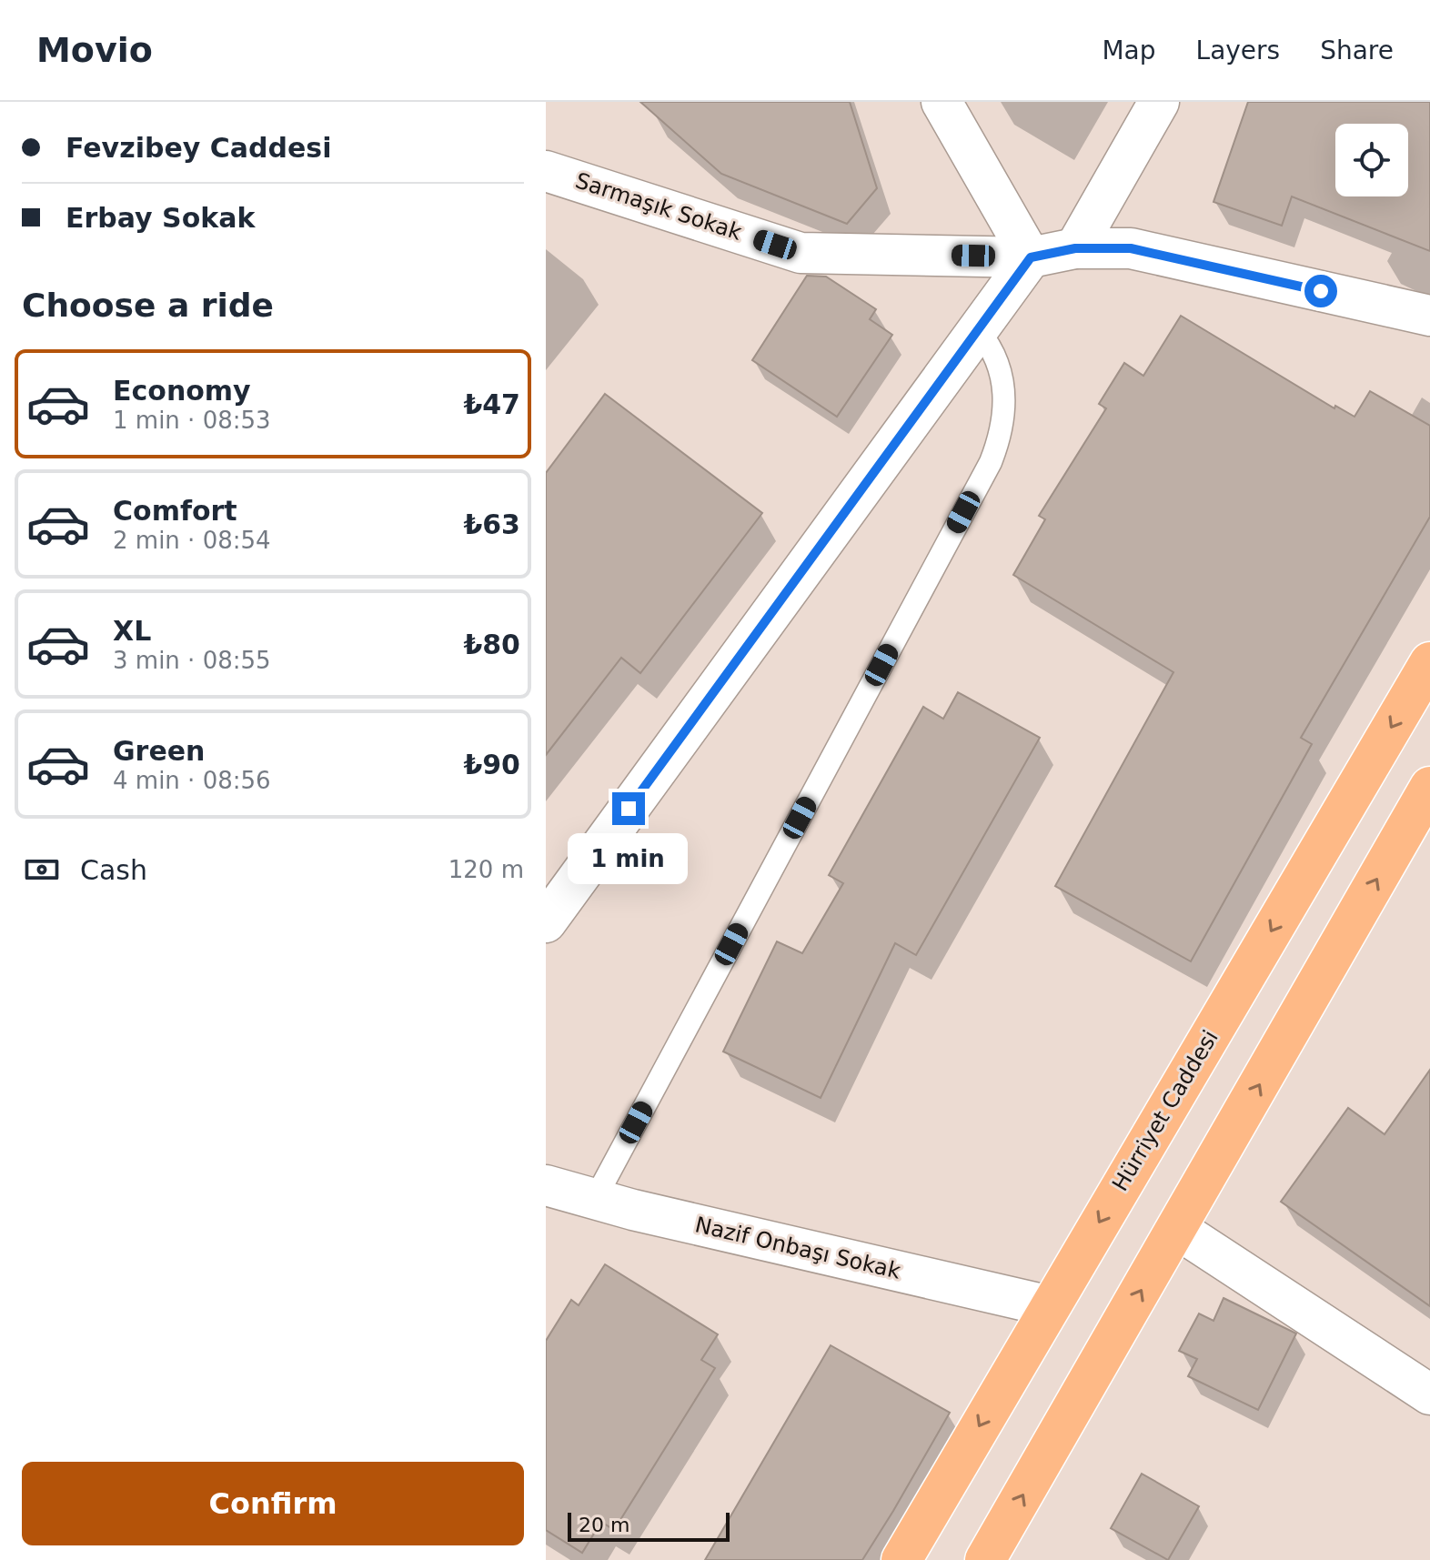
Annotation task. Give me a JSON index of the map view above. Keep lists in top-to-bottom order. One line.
{"streets":{"main road":["Hürriyet Caddesi"],"street":["Sarmaşık Sokak","Nazif Onbaşı Sokak"]},"crossings":[["Hürriyet Caddesi","Nazif Onbaşı Sokak"]],"scale_bar":"20 m","page":{"header":"Movio","nav":["Map","Layers","Share"],"banner":["Fevzibey Caddesi","Erbay Sokak"],"heading":"Choose a ride","list":[{"name":"Economy","note":"1 min · 08:53","value":"₺47"},{"name":"Comfort","note":"2 min · 08:54","value":"₺63"},{"name":"XL","note":"3 min · 08:55","value":"₺80"},{"name":"Green","note":"4 min · 08:56","value":"₺90"}],"pay":["Cash","120 m"],"bubble":"1 min","buttons":"Confirm","scale":"20 m"}}
